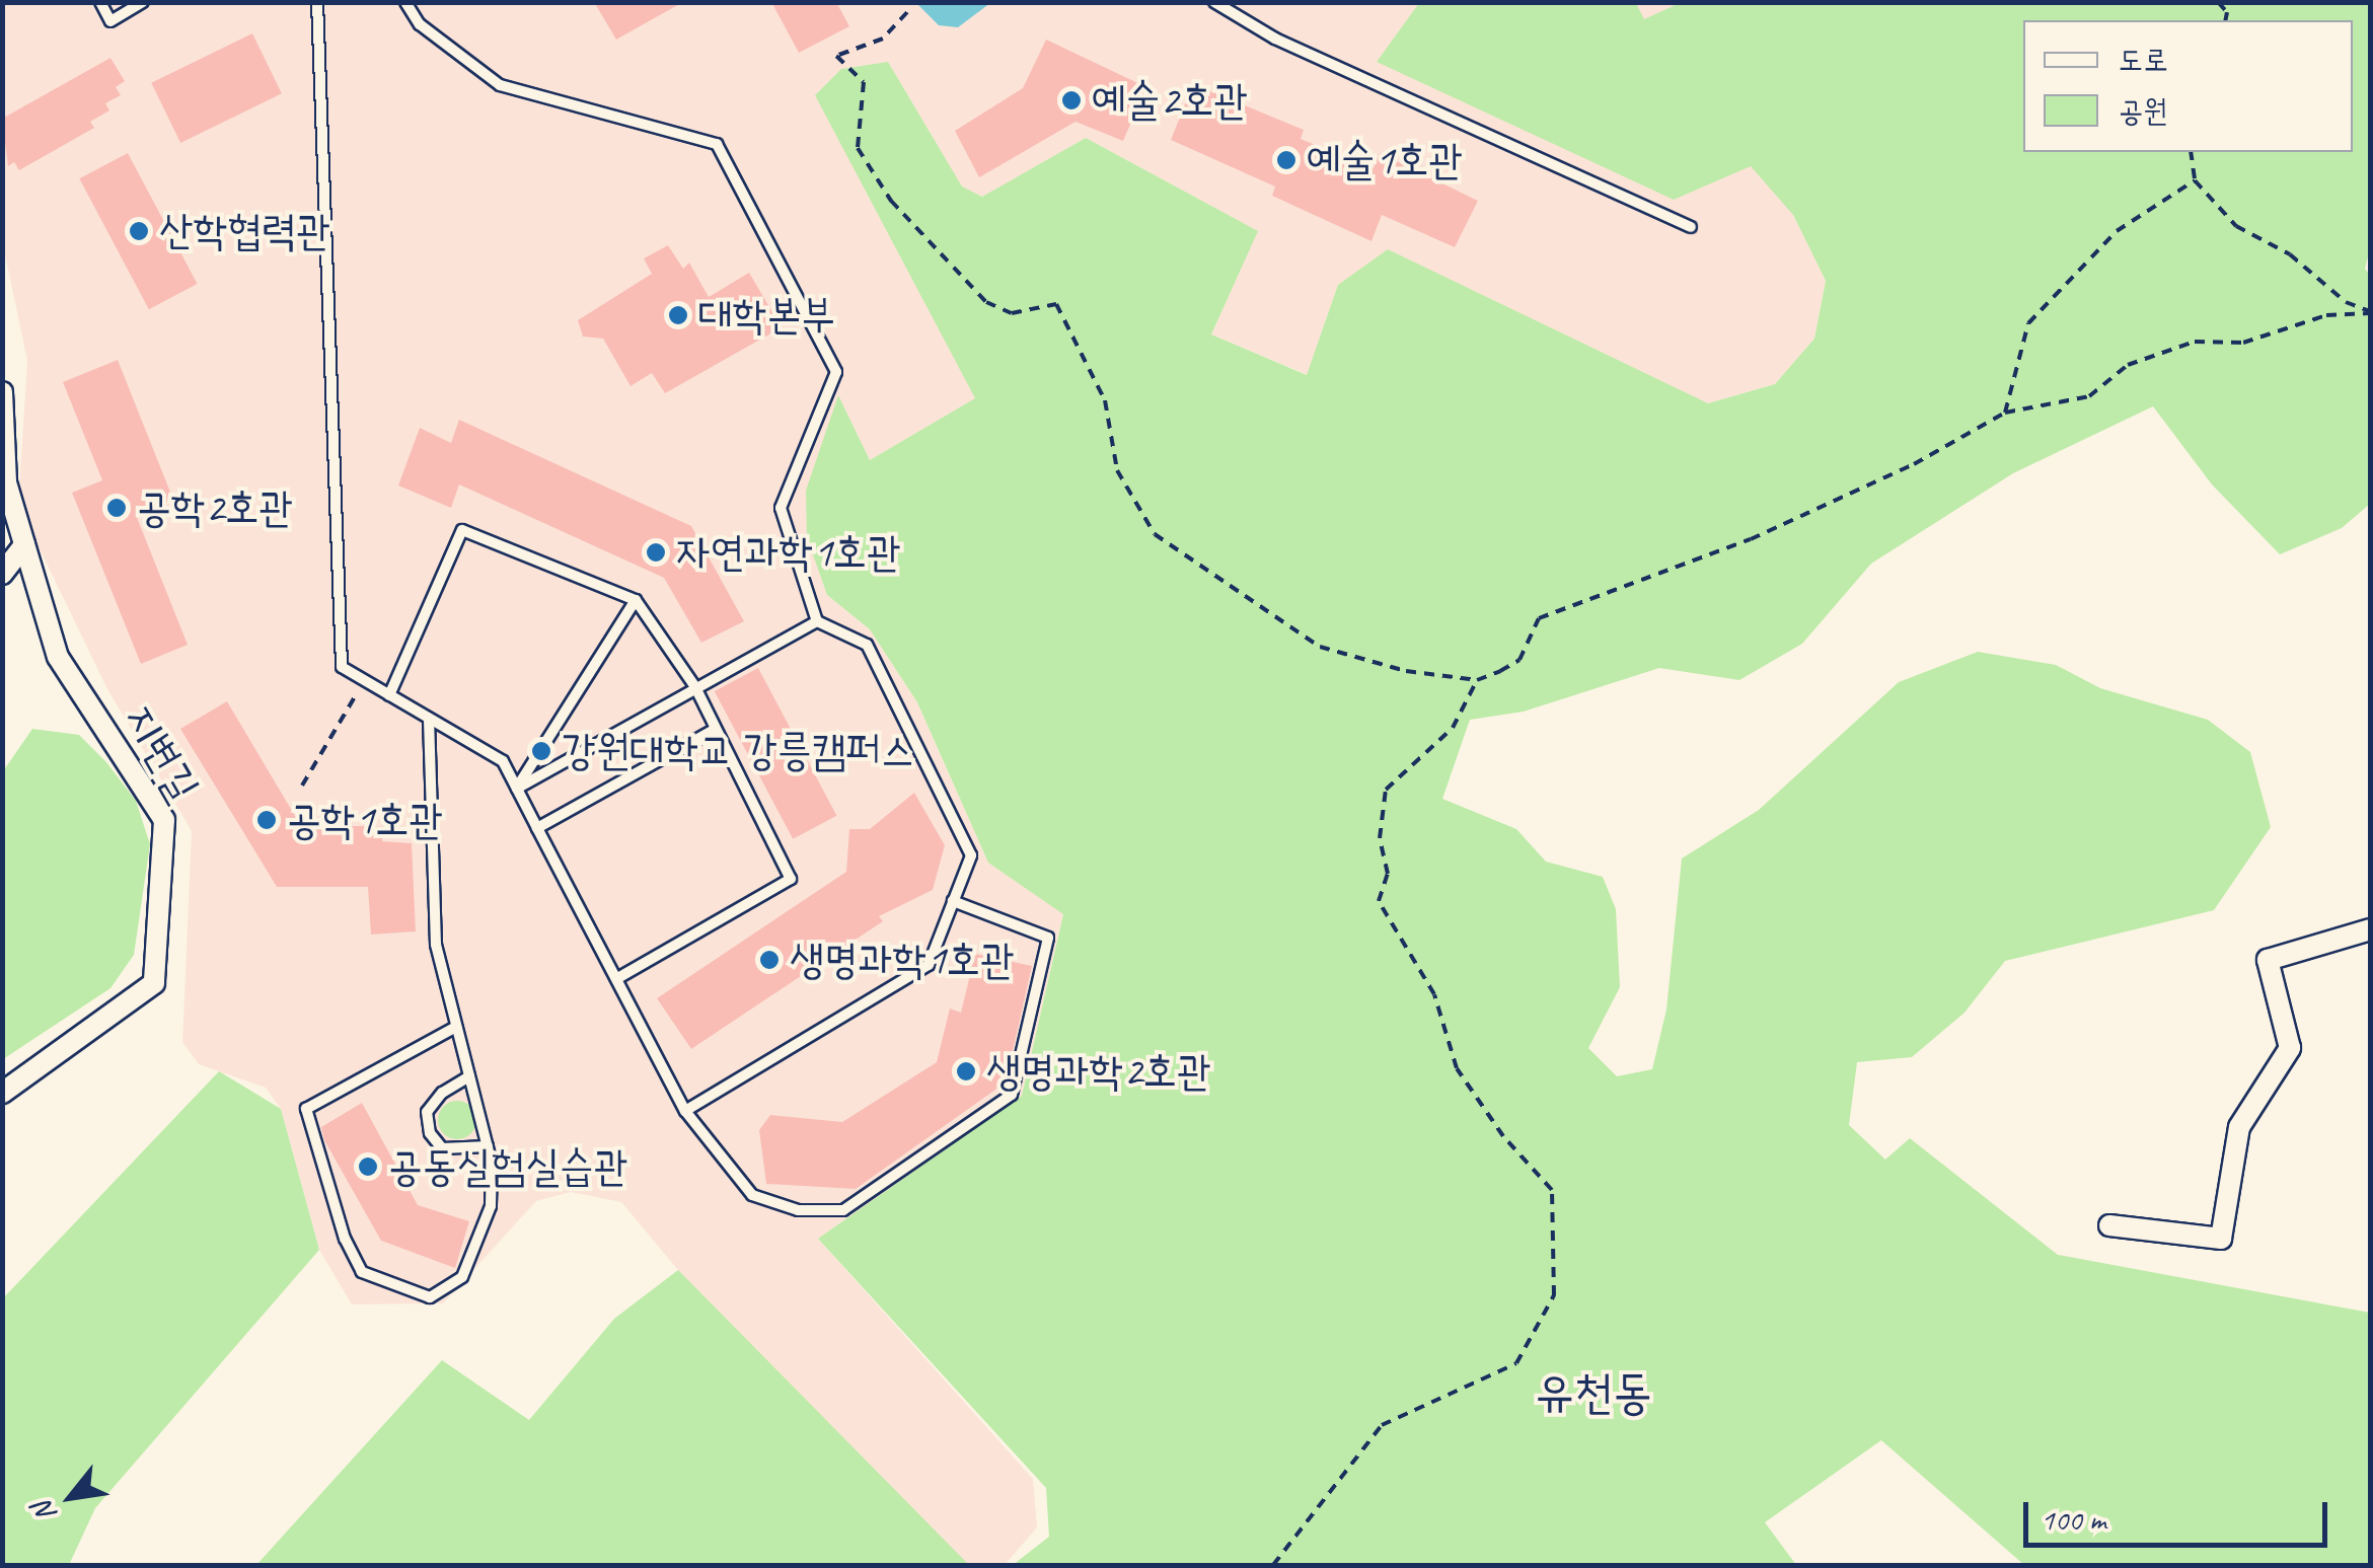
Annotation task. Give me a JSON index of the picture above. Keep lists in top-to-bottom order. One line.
{"streets":{"street":["지변길"]},"districts":["유천동"],"places":["예술2호관","예술1호관","산학협력관","대학본부","공학2호관","자연과학1호관","강원대학교 강릉캠퍼스","공학1호관","생명과학1호관","생명과학2호관","공동실험실습관"],"legend":["도로","공원"],"scale_bar":"100 m","north":"bottom left"}
